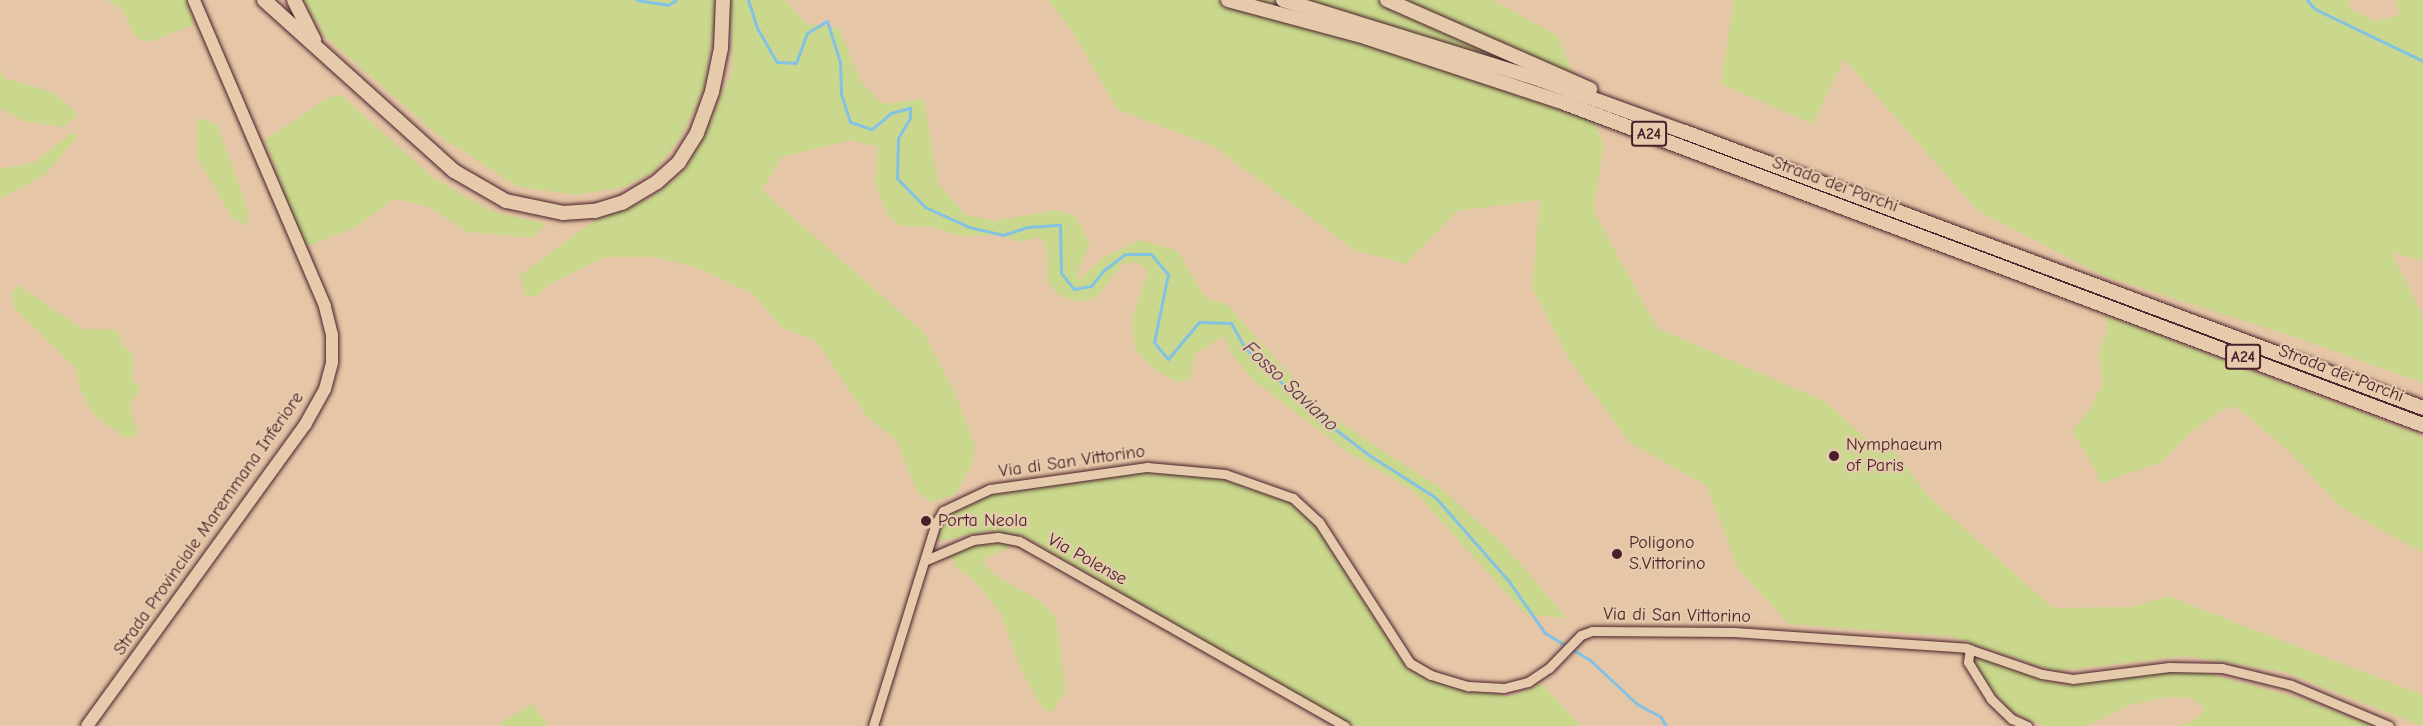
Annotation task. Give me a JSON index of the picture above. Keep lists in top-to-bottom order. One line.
{"streets":{"highway":["A24","Strada dei Parchi"],"main road":["Strada Provinciale Maremmana Inferiore"],"street":["Via di San Vittorino","Via Polense"]},"crossings":[["Via di San Vittorino","Via Polense"]],"water":["Fosso Saviano"],"places":["Nymphaeum of Paris","Porta Neola","Poligono S.Vittorino"]}
